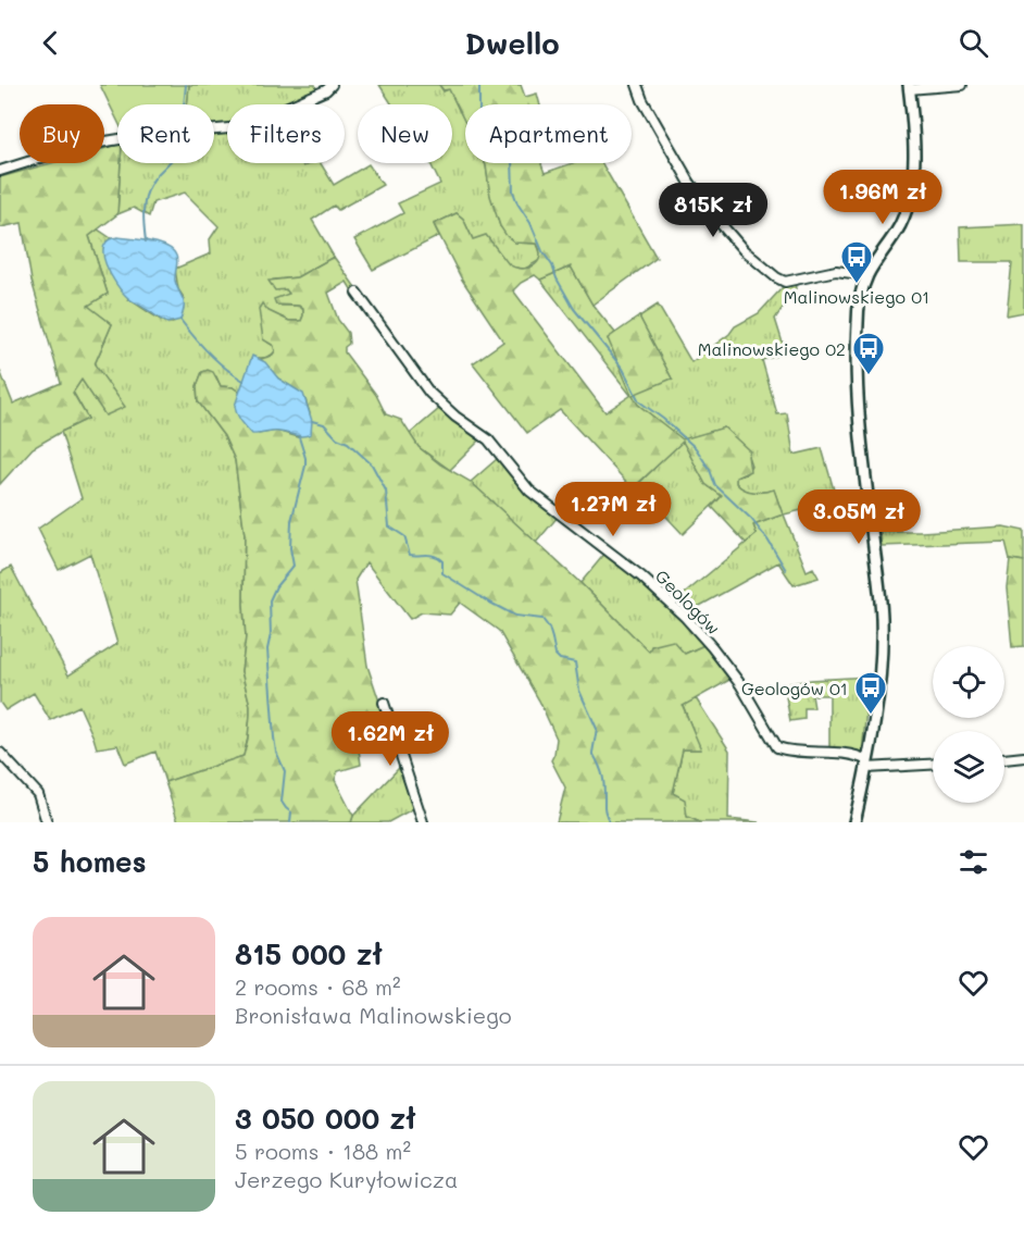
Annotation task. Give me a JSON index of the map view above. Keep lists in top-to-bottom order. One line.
{"streets":{"street":["Geologów"]},"places":{"bus stop":["Malinowskiego 01","Malinowskiego 02","Geologów 01"]},"page":{"header":"Dwello","chip":["Buy","Rent","Filters","New","Apartment"],"price":["1.96M zł","815K zł","1.27M zł","3.05M zł","1.62M zł"],"heading":"5 homes","list":[{"name":"815 000 zł","note":"2 rooms · 68 m² · Bronisława Malinowskiego"},{"name":"3 050 000 zł","note":"5 rooms · 188 m² · Jerzego Kuryłowicza"}]}}
